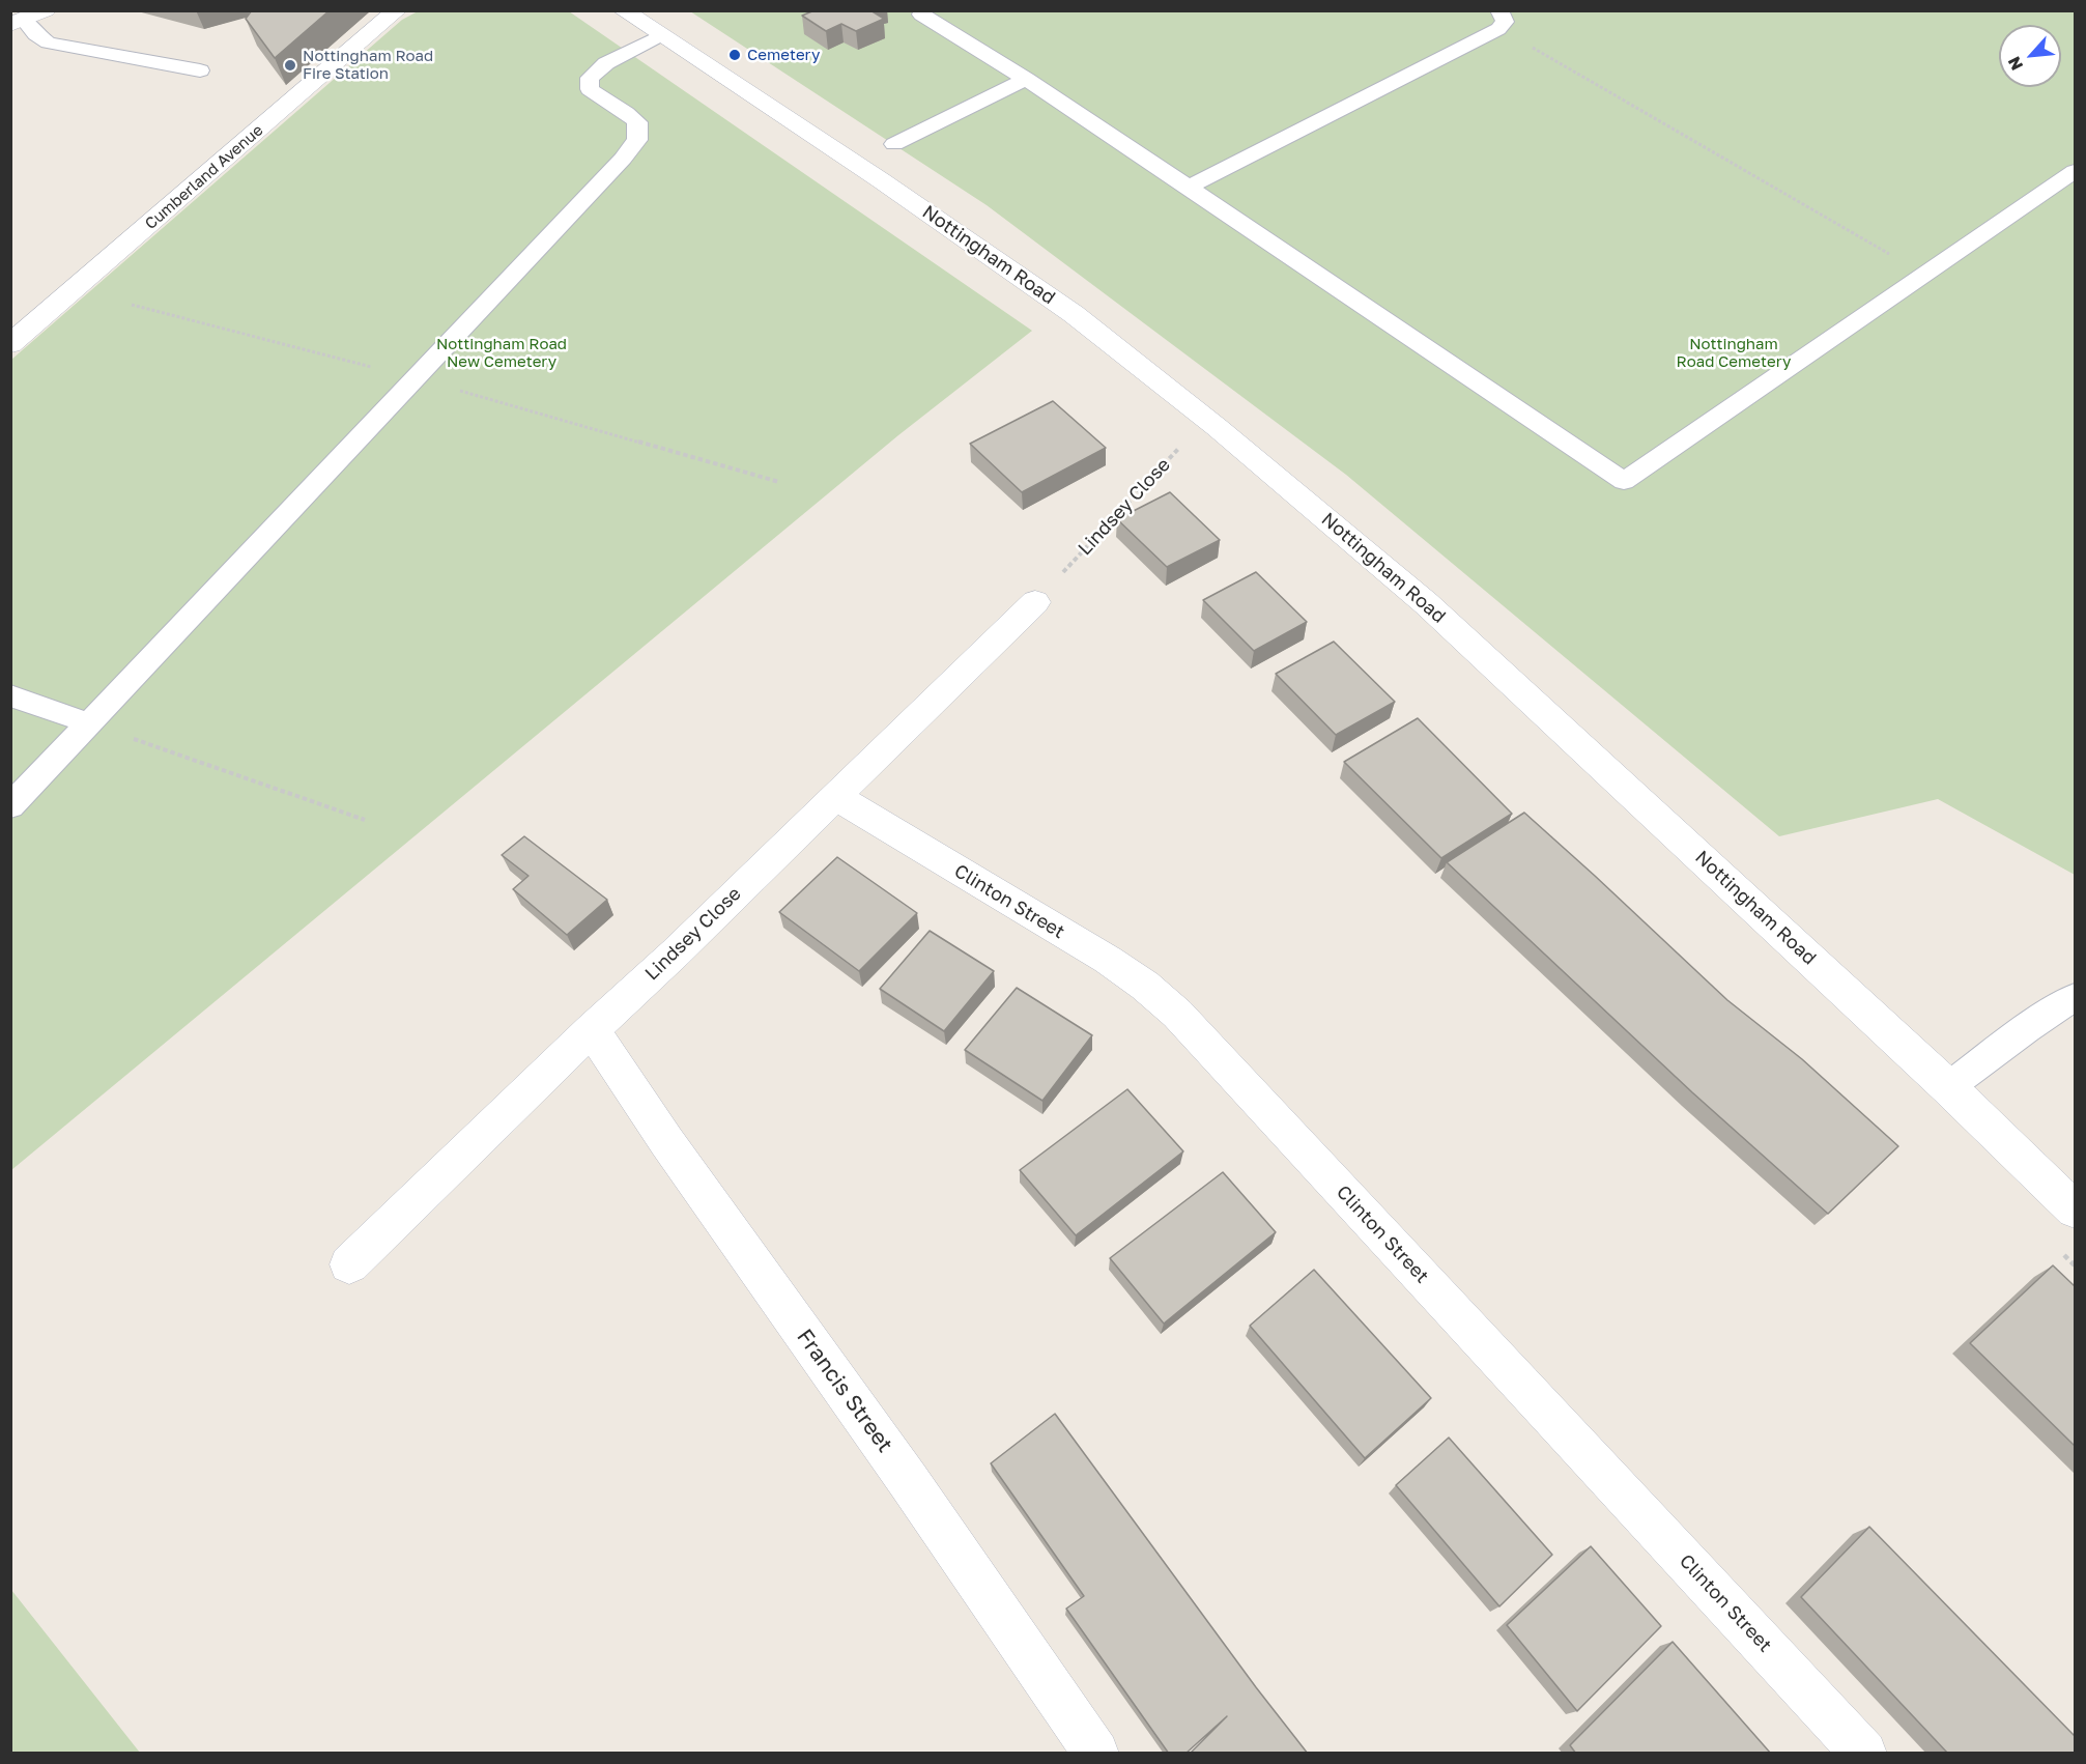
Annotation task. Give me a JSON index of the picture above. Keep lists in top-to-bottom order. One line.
{"streets":{"street":["Cumberland Avenue","Nottingham Road","Lindsey Close","Clinton Street","Francis Street"]},"crossings":[["Lindsey Close","Clinton Street"],["Lindsey Close","Francis Street"]],"parks":["Nottingham Road New Cemetery","Nottingham Road Cemetery"],"places":["Cemetery","Nottingham Road Fire Station"],"north":"bottom left"}
